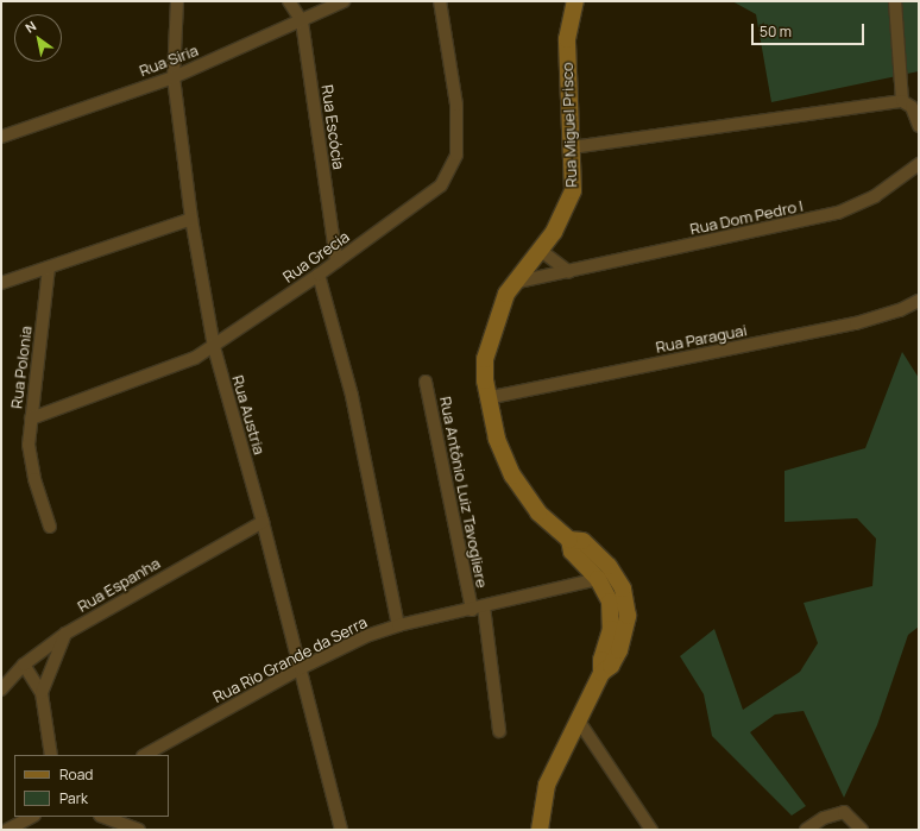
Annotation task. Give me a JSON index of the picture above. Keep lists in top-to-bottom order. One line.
{"streets":{"street":["Rua Siria","Rua Miguel Prisco","Rua Escócia","Rua Dom Pedro I","Rua Grecia","Rua Paraguai","Rua Polonia","Rua Austria","Rua Antônio Luiz Tavogliere","Rua Espanha","Rua Rio Grande da Serra"]},"crossings":[["Rua Siria","Rua Escócia"],["Rua Siria","Rua Austria"],["Rua Miguel Prisco","Rua Dom Pedro I"],["Rua Miguel Prisco","Rua Paraguai"],["Rua Miguel Prisco","Rua Rio Grande da Serra"],["Rua Escócia","Rua Grecia"],["Rua Grecia","Rua Polonia"],["Rua Grecia","Rua Austria"],["Rua Austria","Rua Espanha"],["Rua Austria","Rua Rio Grande da Serra"],["Rua Antônio Luiz Tavogliere","Rua Rio Grande da Serra"]],"legend":["Road","Park"],"scale_bar":"50 m","north":"top left"}
